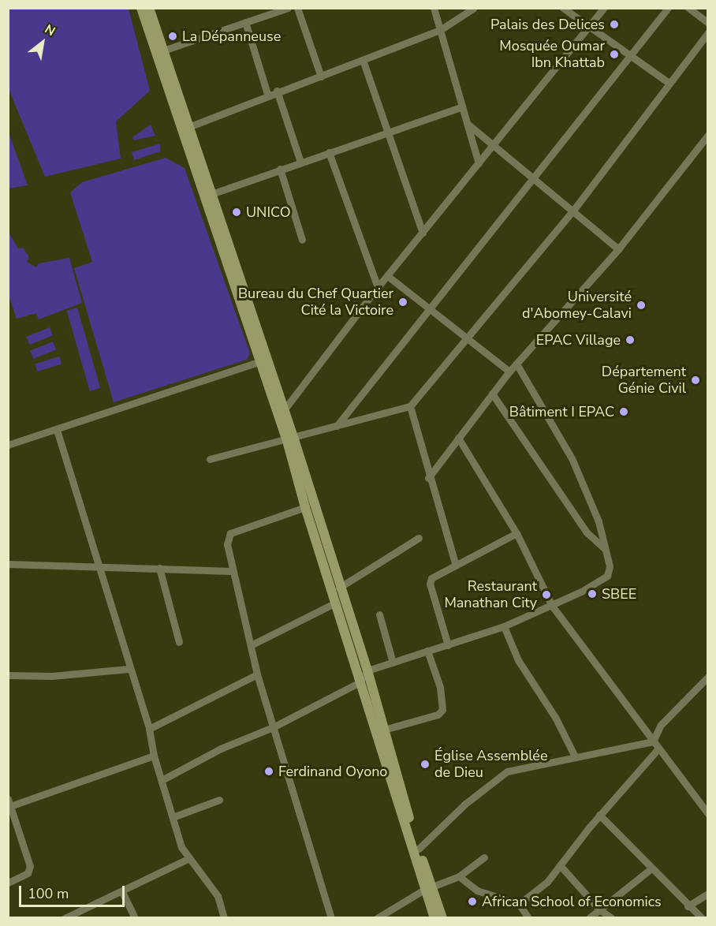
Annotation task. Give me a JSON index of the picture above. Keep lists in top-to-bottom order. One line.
{"places":["Palais des Delices","La Dépanneuse","Mosquée Oumar Ibn Khattab","UNICO","Bureau du Chef Quartier Cité la Victoire","Université d'Abomey-Calavi","EPAC Village","Département Génie Civil","Bâtiment I EPAC","SBEE","Restaurant Manathan City","Église Assemblée de Dieu","Ferdinand Oyono","African School of Economics"],"scale_bar":"100 m","north":"top right"}
